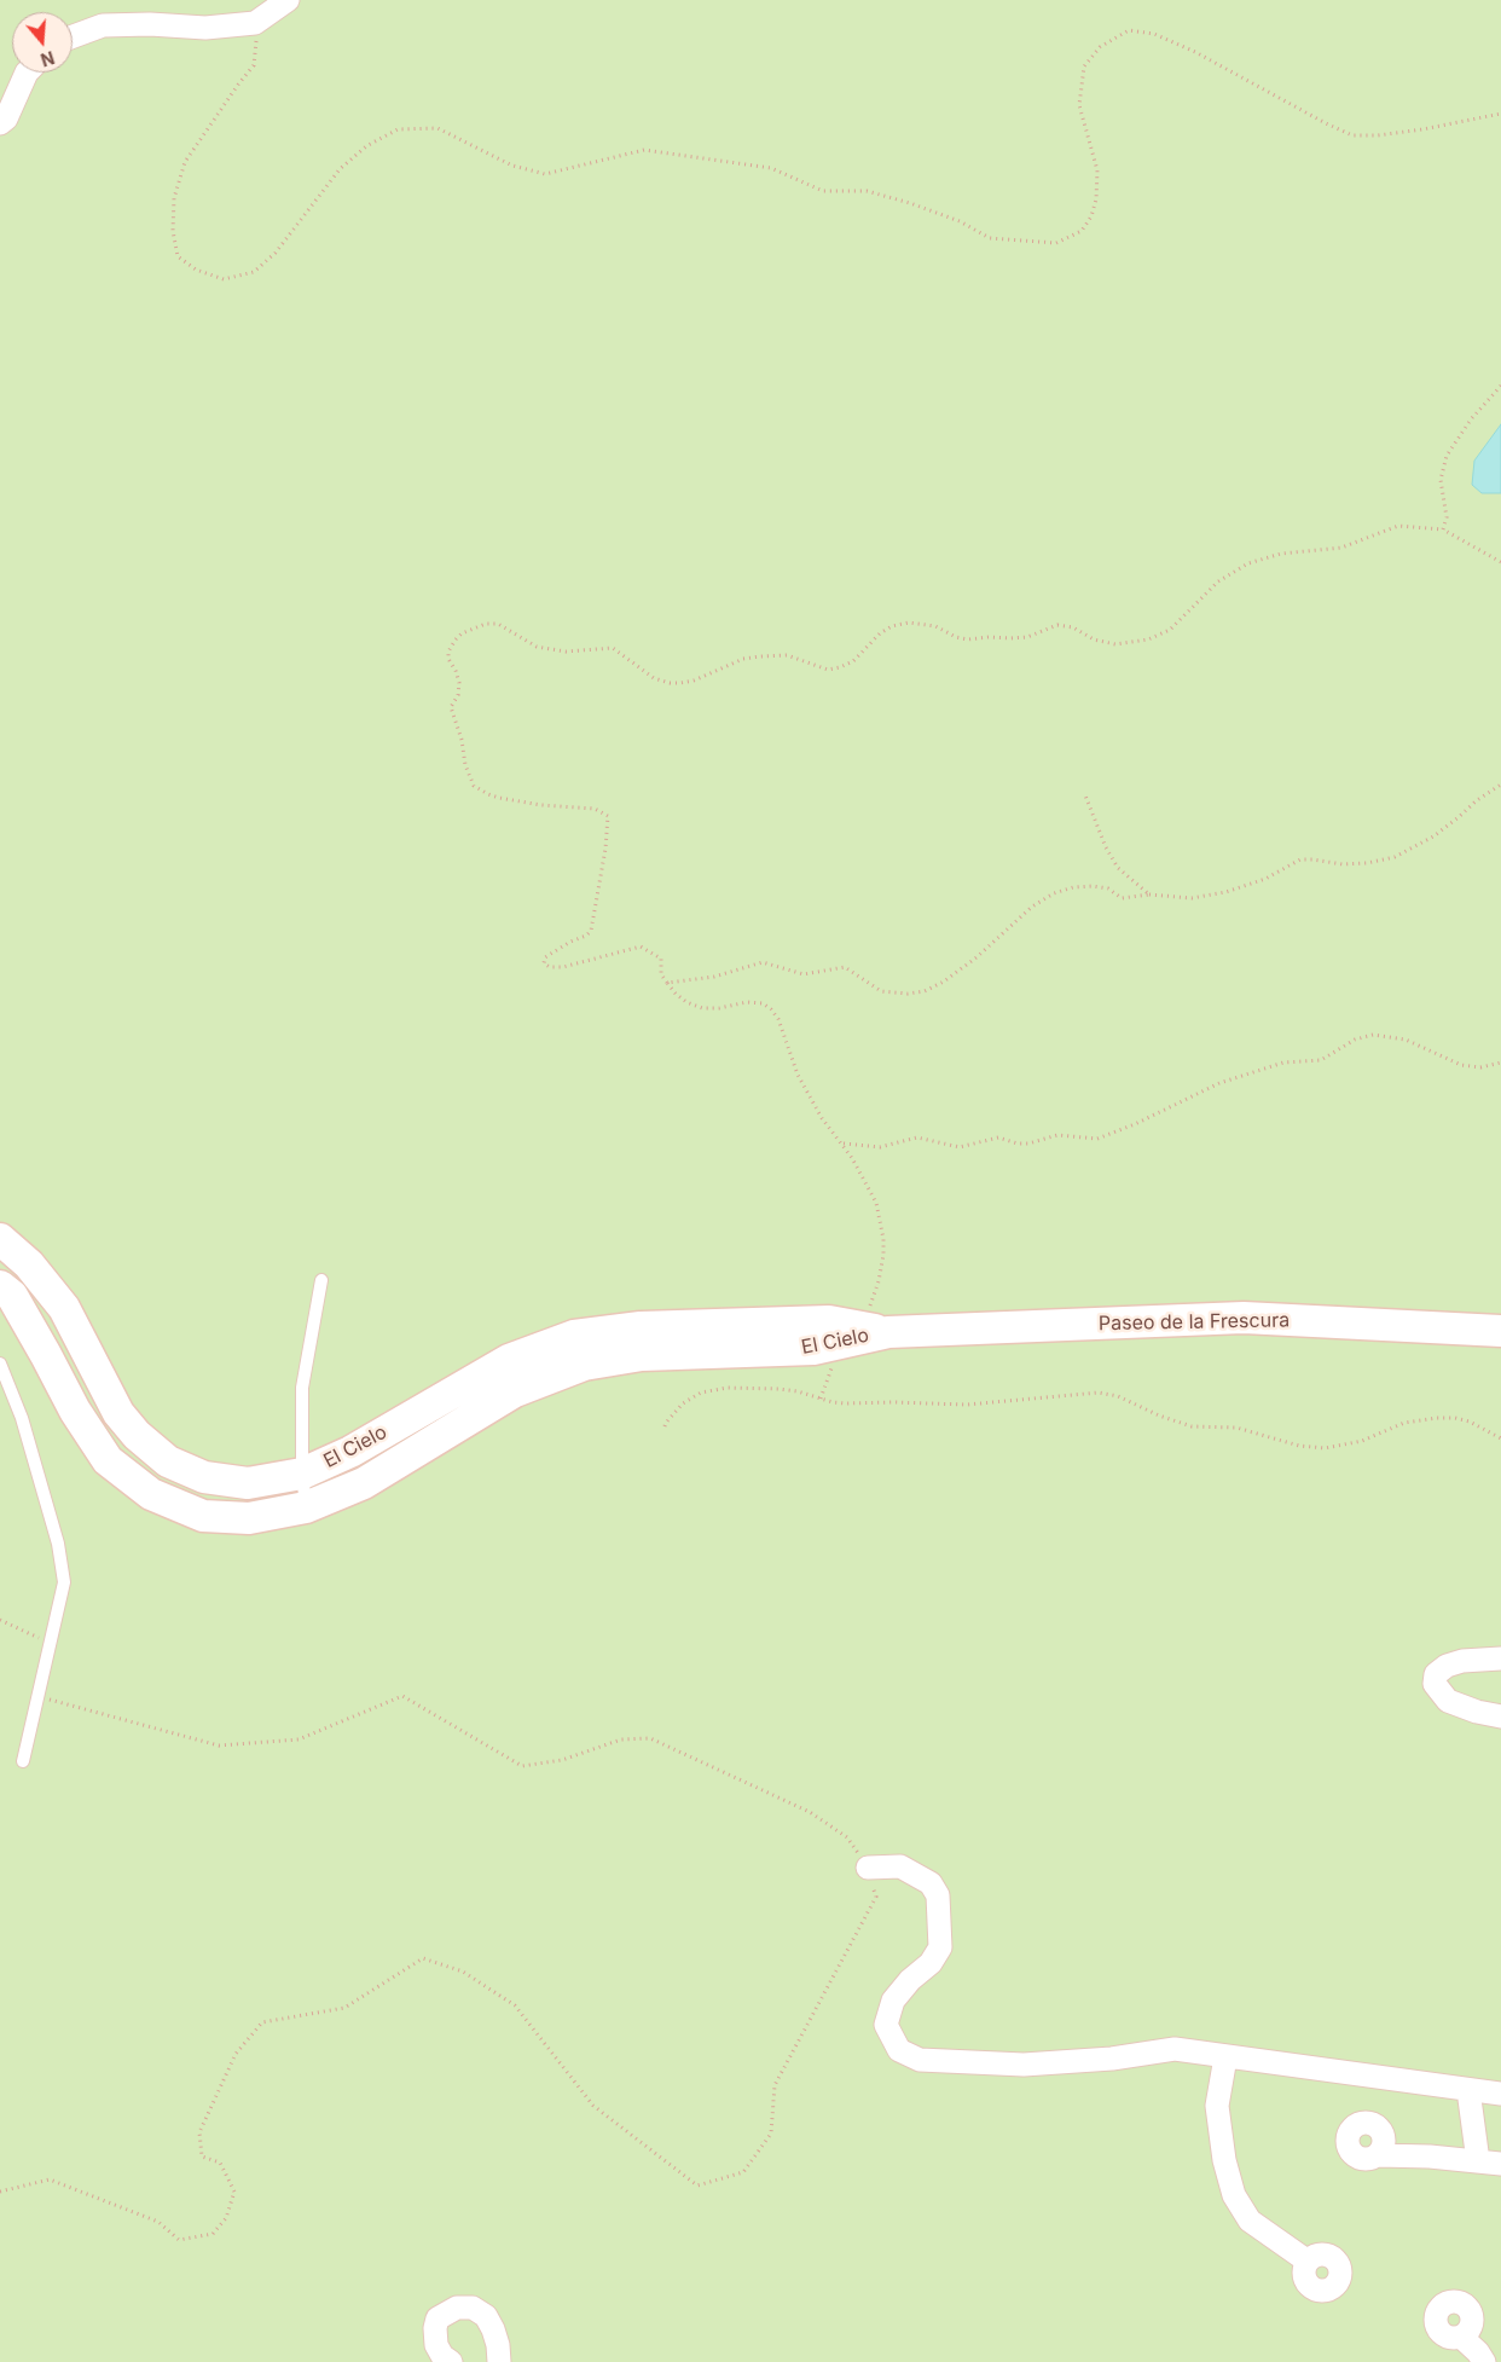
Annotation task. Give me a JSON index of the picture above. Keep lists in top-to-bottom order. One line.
{"streets":{"street":["Paseo de la Frescura","El Cielo"]},"crossings":[["Paseo de la Frescura","El Cielo"]],"north":"bottom"}
